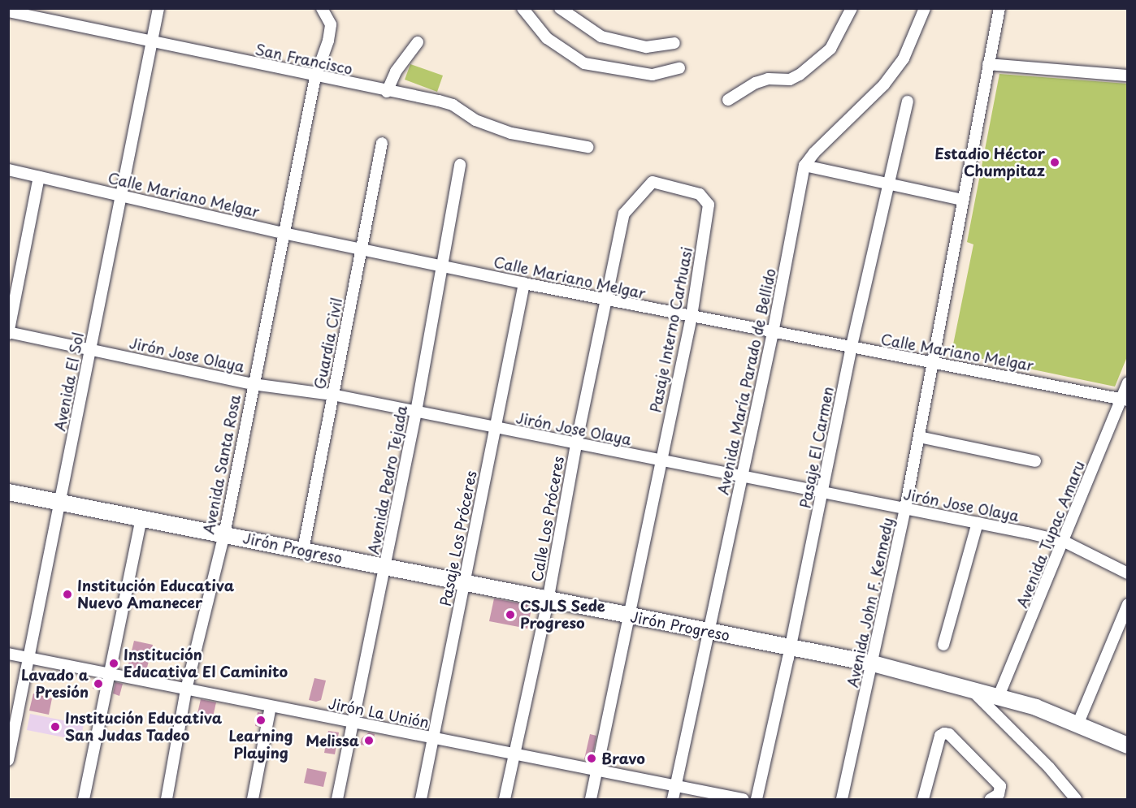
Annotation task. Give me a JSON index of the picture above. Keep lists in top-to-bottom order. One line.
{"streets":{"street":["San Francisco","Calle Mariano Melgar","Pasaje Interno Carhuasi","Guardia Civil","Jirón Jose Olaya","Avenida El Sol","Avenida María Parado de Bellido","Pasaje El Carmen","Avenida Santa Rosa","Avenida Pedro Tejada","Calle Los Próceres","Avenida Tupac Amaru","Pasaje Los Próceres","Jirón Progreso","Avenida John F. Kennedy","Jirón La Unión"]},"crossings":[["San Francisco","Avenida El Sol"],["San Francisco","Avenida Santa Rosa"],["Calle Mariano Melgar","Pasaje Interno Carhuasi"],["Calle Mariano Melgar","Guardia Civil"],["Calle Mariano Melgar","Avenida El Sol"],["Calle Mariano Melgar","Avenida María Parado de Bellido"],["Calle Mariano Melgar","Pasaje El Carmen"],["Calle Mariano Melgar","Avenida Santa Rosa"],["Calle Mariano Melgar","Avenida Pedro Tejada"],["Calle Mariano Melgar","Calle Los Próceres"],["Calle Mariano Melgar","Avenida Tupac Amaru"],["Calle Mariano Melgar","Pasaje Los Próceres"],["Calle Mariano Melgar","Avenida John F. Kennedy"],["Pasaje Interno Carhuasi","Jirón Jose Olaya"],["Pasaje Interno Carhuasi","Calle Los Próceres"],["Pasaje Interno Carhuasi","Jirón Progreso"],["Guardia Civil","Jirón Jose Olaya"],["Guardia Civil","Jirón Progreso"],["Jirón Jose Olaya","Avenida El Sol"],["Jirón Jose Olaya","Avenida María Parado de Bellido"],["Jirón Jose Olaya","Pasaje El Carmen"],["Jirón Jose Olaya","Avenida Santa Rosa"],["Jirón Jose Olaya","Avenida Pedro Tejada"],["Jirón Jose Olaya","Calle Los Próceres"],["Jirón Jose Olaya","Avenida Tupac Amaru"],["Jirón Jose Olaya","Pasaje Los Próceres"],["Jirón Jose Olaya","Avenida John F. Kennedy"],["Avenida El Sol","Jirón Progreso"],["Avenida El Sol","Jirón La Unión"],["Avenida María Parado de Bellido","Jirón Progreso"],["Avenida María Parado de Bellido","Jirón La Unión"],["Pasaje El Carmen","Jirón Progreso"],["Avenida Santa Rosa","Jirón Progreso"],["Avenida Santa Rosa","Jirón La Unión"],["Avenida Pedro Tejada","Jirón Progreso"],["Avenida Pedro Tejada","Jirón La Unión"],["Calle Los Próceres","Jirón Progreso"],["Calle Los Próceres","Jirón La Unión"],["Avenida Tupac Amaru","Jirón Progreso"],["Pasaje Los Próceres","Jirón Progreso"],["Pasaje Los Próceres","Jirón La Unión"],["Jirón Progreso","Avenida John F. Kennedy"]],"places":["Estadio Héctor Chumpitaz","Institución Educativa Nuevo Amanecer","CSJLS Sede Progreso","Institución Educativa El Caminito","Lavado a Presión","Learning Playing","Institución Educativa San Judas Tadeo","Melissa","Bravo"]}
